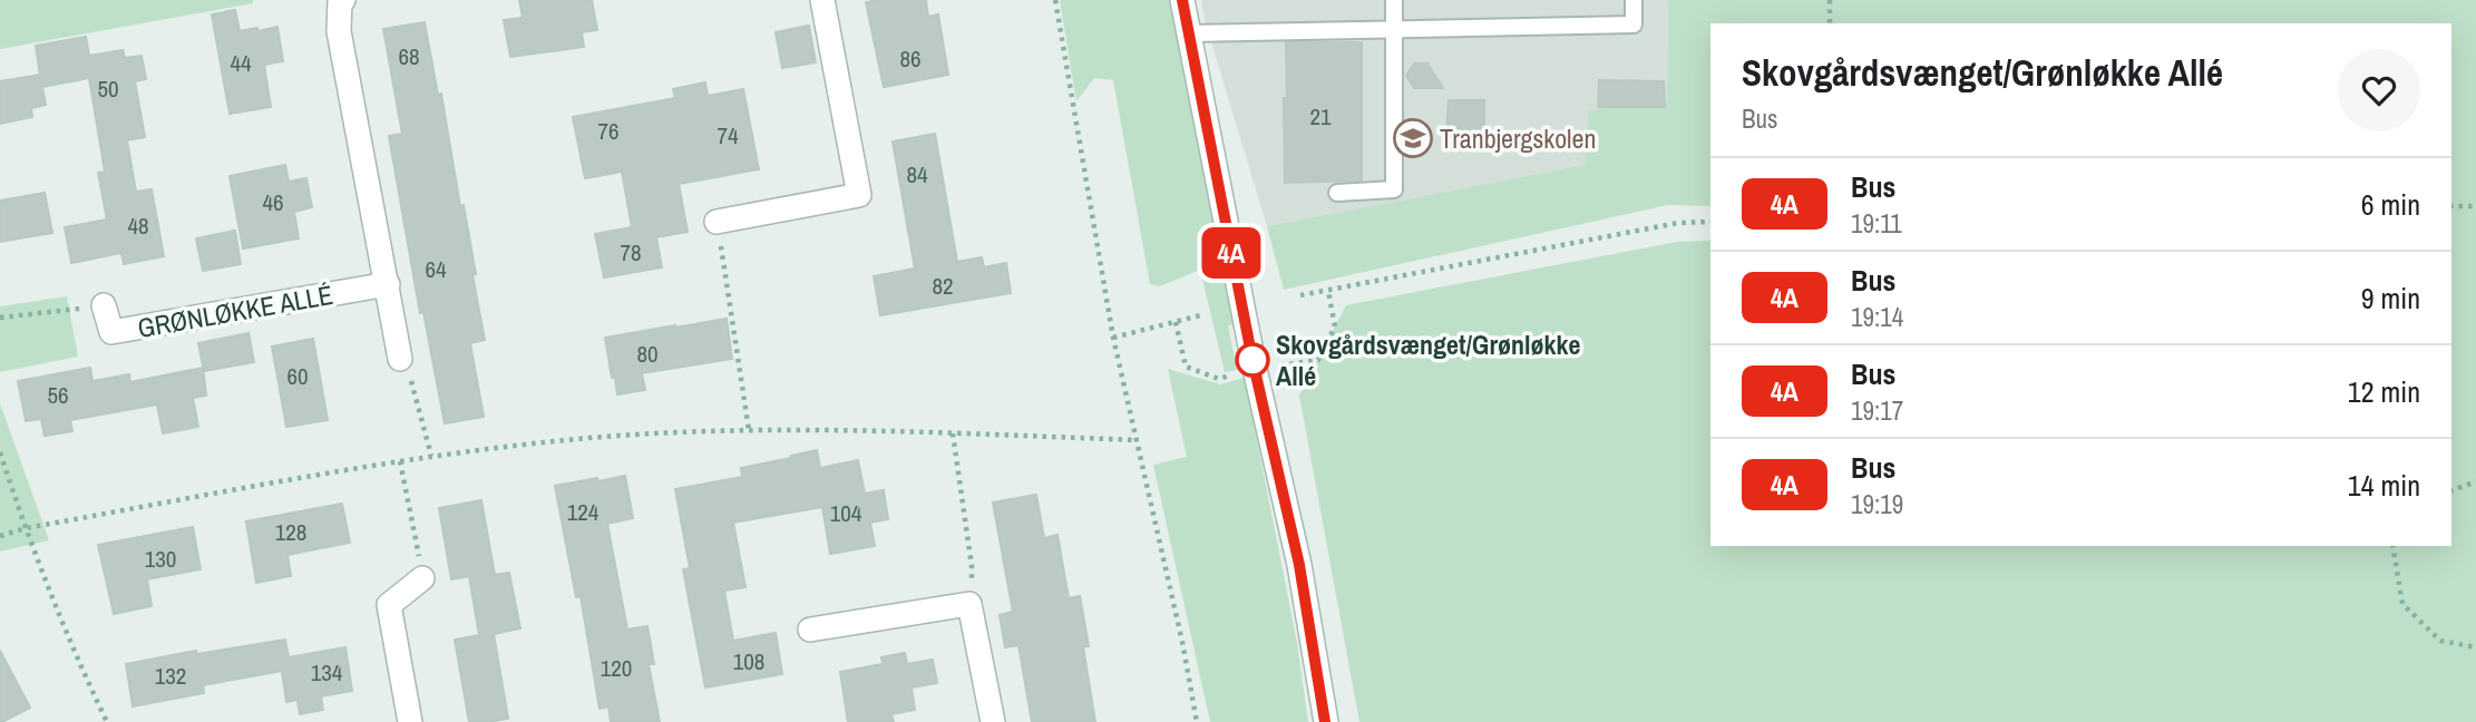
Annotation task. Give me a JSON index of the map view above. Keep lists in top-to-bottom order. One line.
{"streets":{"street":["GRØNLØKKE ALLÉ"]},"places":{"school or university":["Tranbjergskolen"],"other":["Skovgårdsvænget/Grønløkke Allé"]},"lines":["bus line 4A"],"house_numbers":["68","86","44","50","21","76","74","84","46","48","78","64","82","80","60","56","124","104","128","130","108","120","134","132"],"page":{"on_map":"4A","heading":["Skovgårdsvænget/Grønløkke Allé","Bus"],"list":[{"mark":"4A","name":"Bus","note":"19:11","value":"6 min"},{"mark":"4A","name":"Bus","note":"19:14","value":"9 min"},{"mark":"4A","name":"Bus","note":"19:17","value":"12 min"},{"mark":"4A","name":"Bus","note":"19:19","value":"14 min"}]}}
